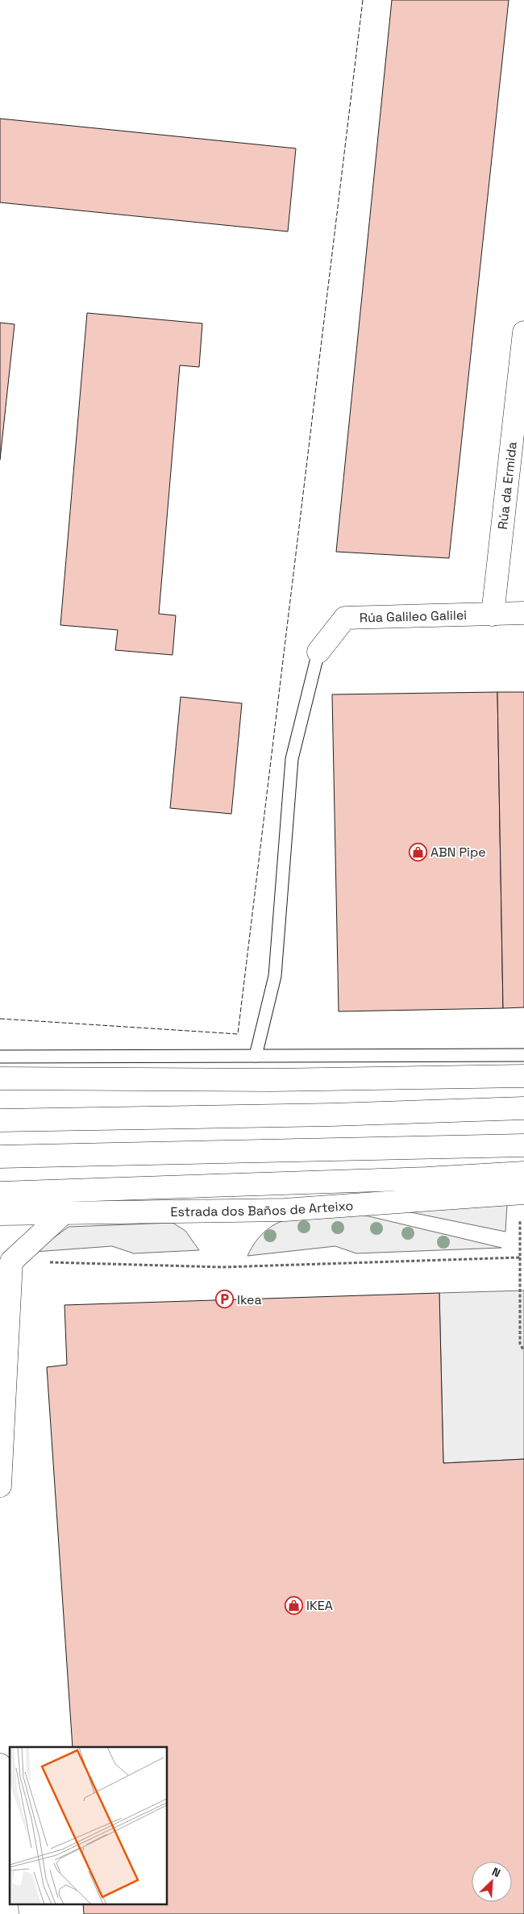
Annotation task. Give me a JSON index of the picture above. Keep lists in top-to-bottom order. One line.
{"streets":{"street":["Rúa da Ermida","Rúa Galileo Galilei","Estrada dos Baños de Arteixo"]},"crossings":[["Rúa da Ermida","Rúa Galileo Galilei"]],"places":{"shop":["ABN Pipe","IKEA"],"parking":["Ikea"]},"north":"top right"}
